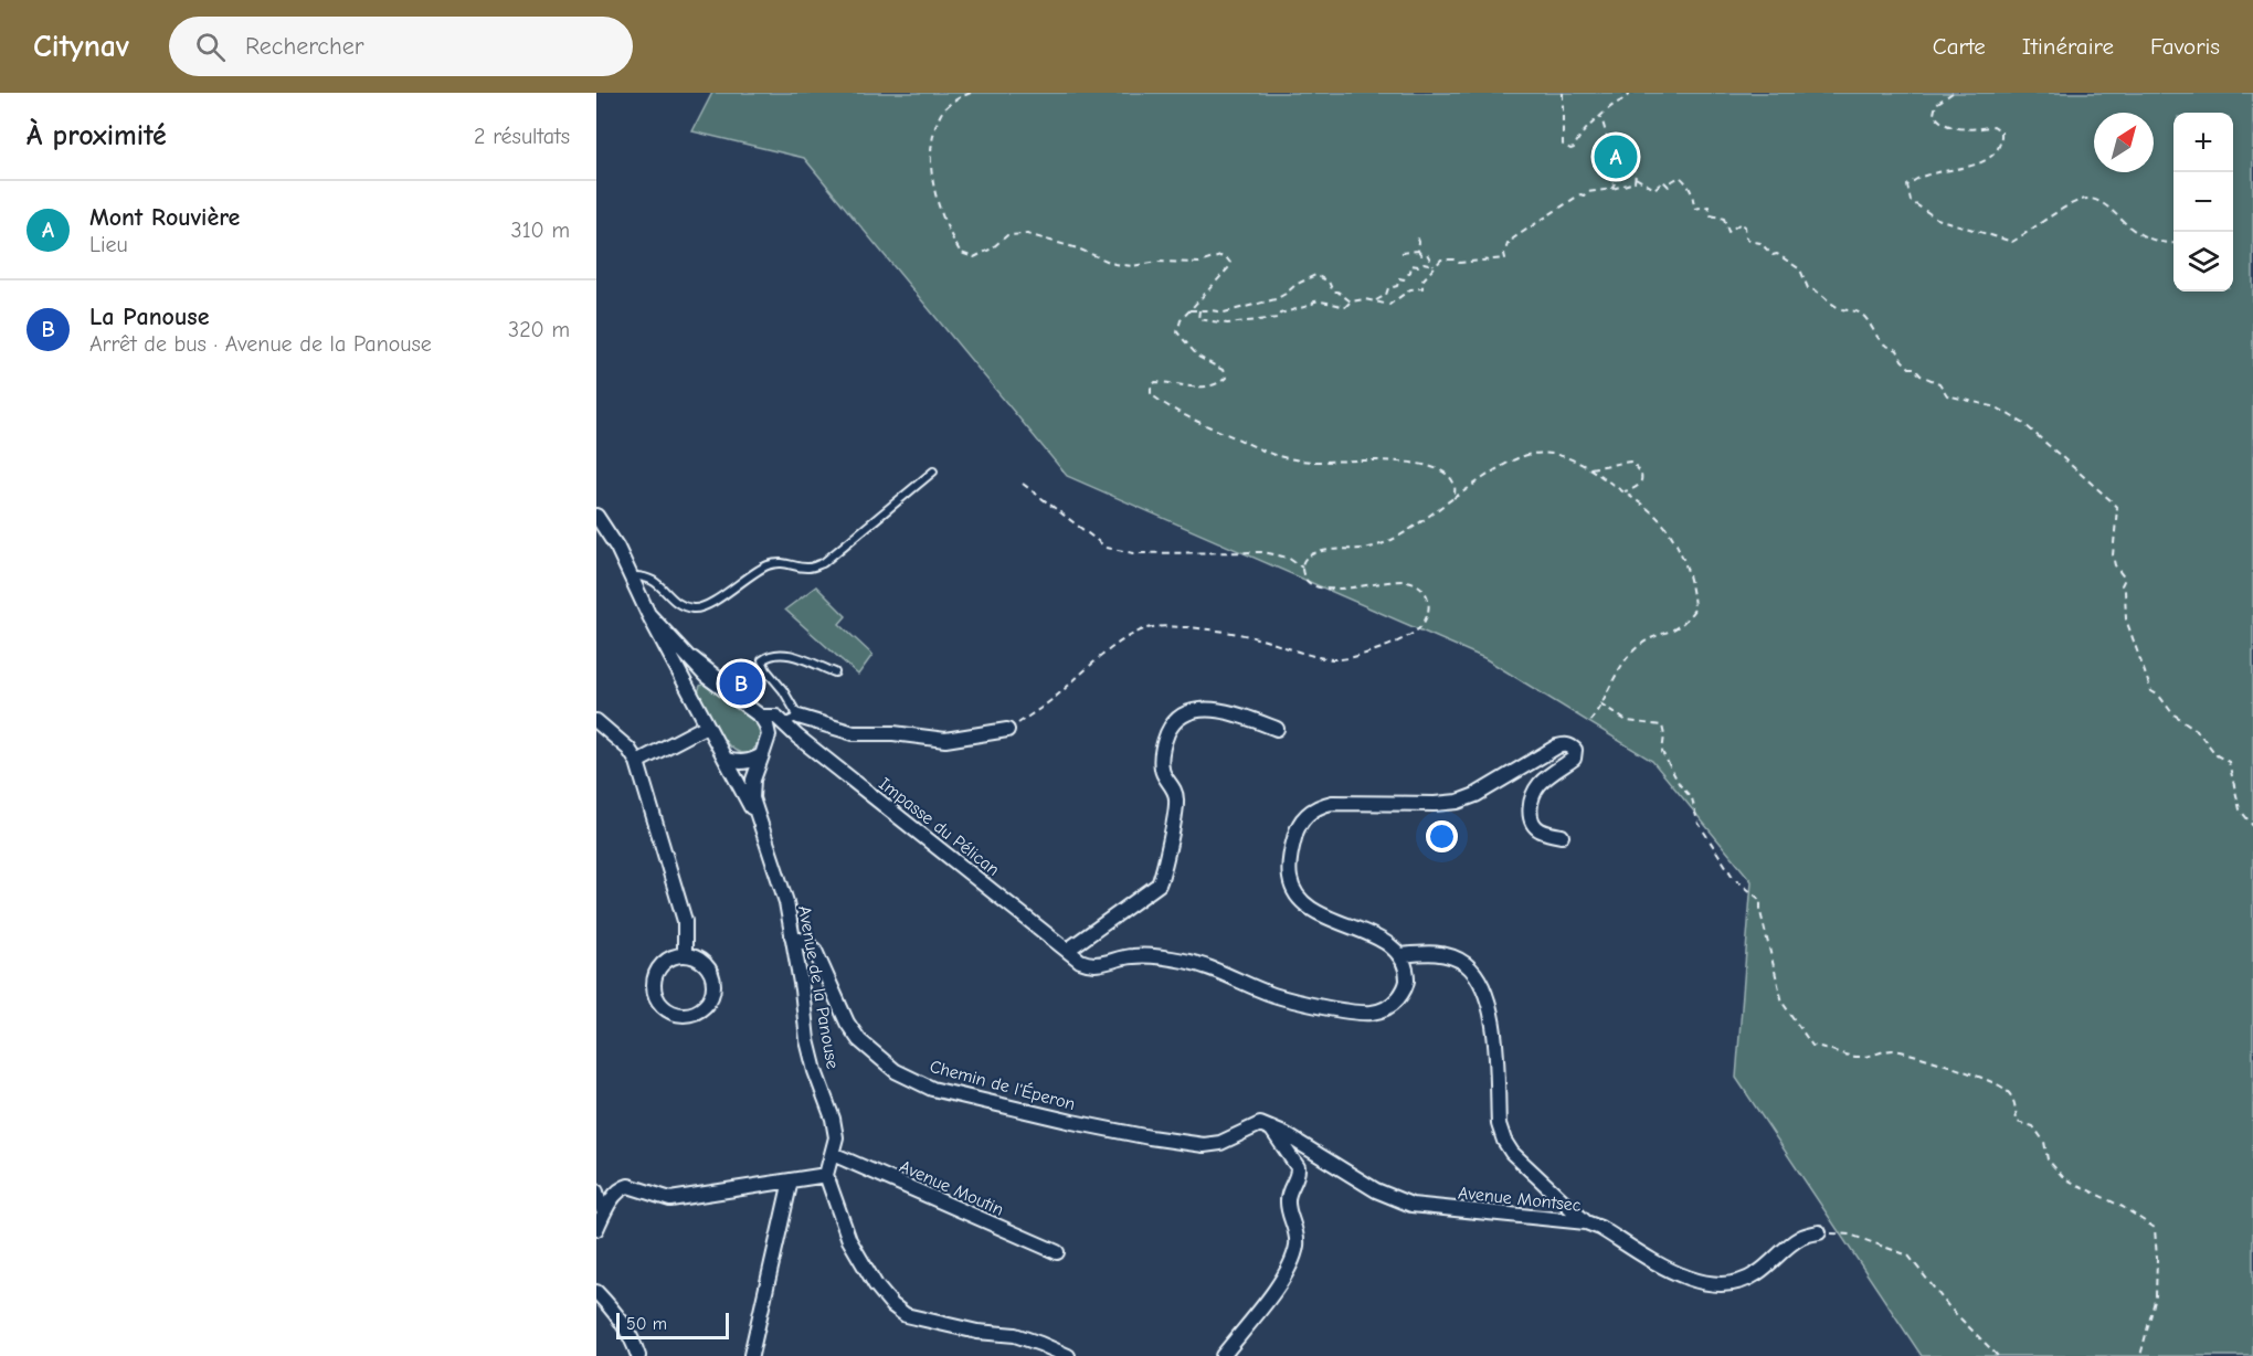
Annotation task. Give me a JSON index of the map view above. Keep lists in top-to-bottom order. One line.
{"streets":{"street":["Impasse du Pélican","Avenue de la Panouse","Chemin de l'Éperon","Avenue Moutin","Avenue Montsec"]},"crossings":[["Avenue de la Panouse","Chemin de l'Éperon"],["Avenue de la Panouse","Avenue Moutin"],["Chemin de l'Éperon","Avenue Montsec"]],"scale_bar":"50 m","north":"top right","page":{"header":"Citynav","search":"Rechercher","nav":["Carte","Itinéraire","Favoris"],"heading":["À proximité","2 résultats"],"map_buttons":["+","−"],"pins":["A","B"],"list":[{"mark":"A","name":"Mont Rouvière","note":"Lieu","value":"310 m"},{"mark":"B","name":"La Panouse","note":"Arrêt de bus · Avenue de la Panouse","value":"320 m"}],"scale":"50 m"}}
